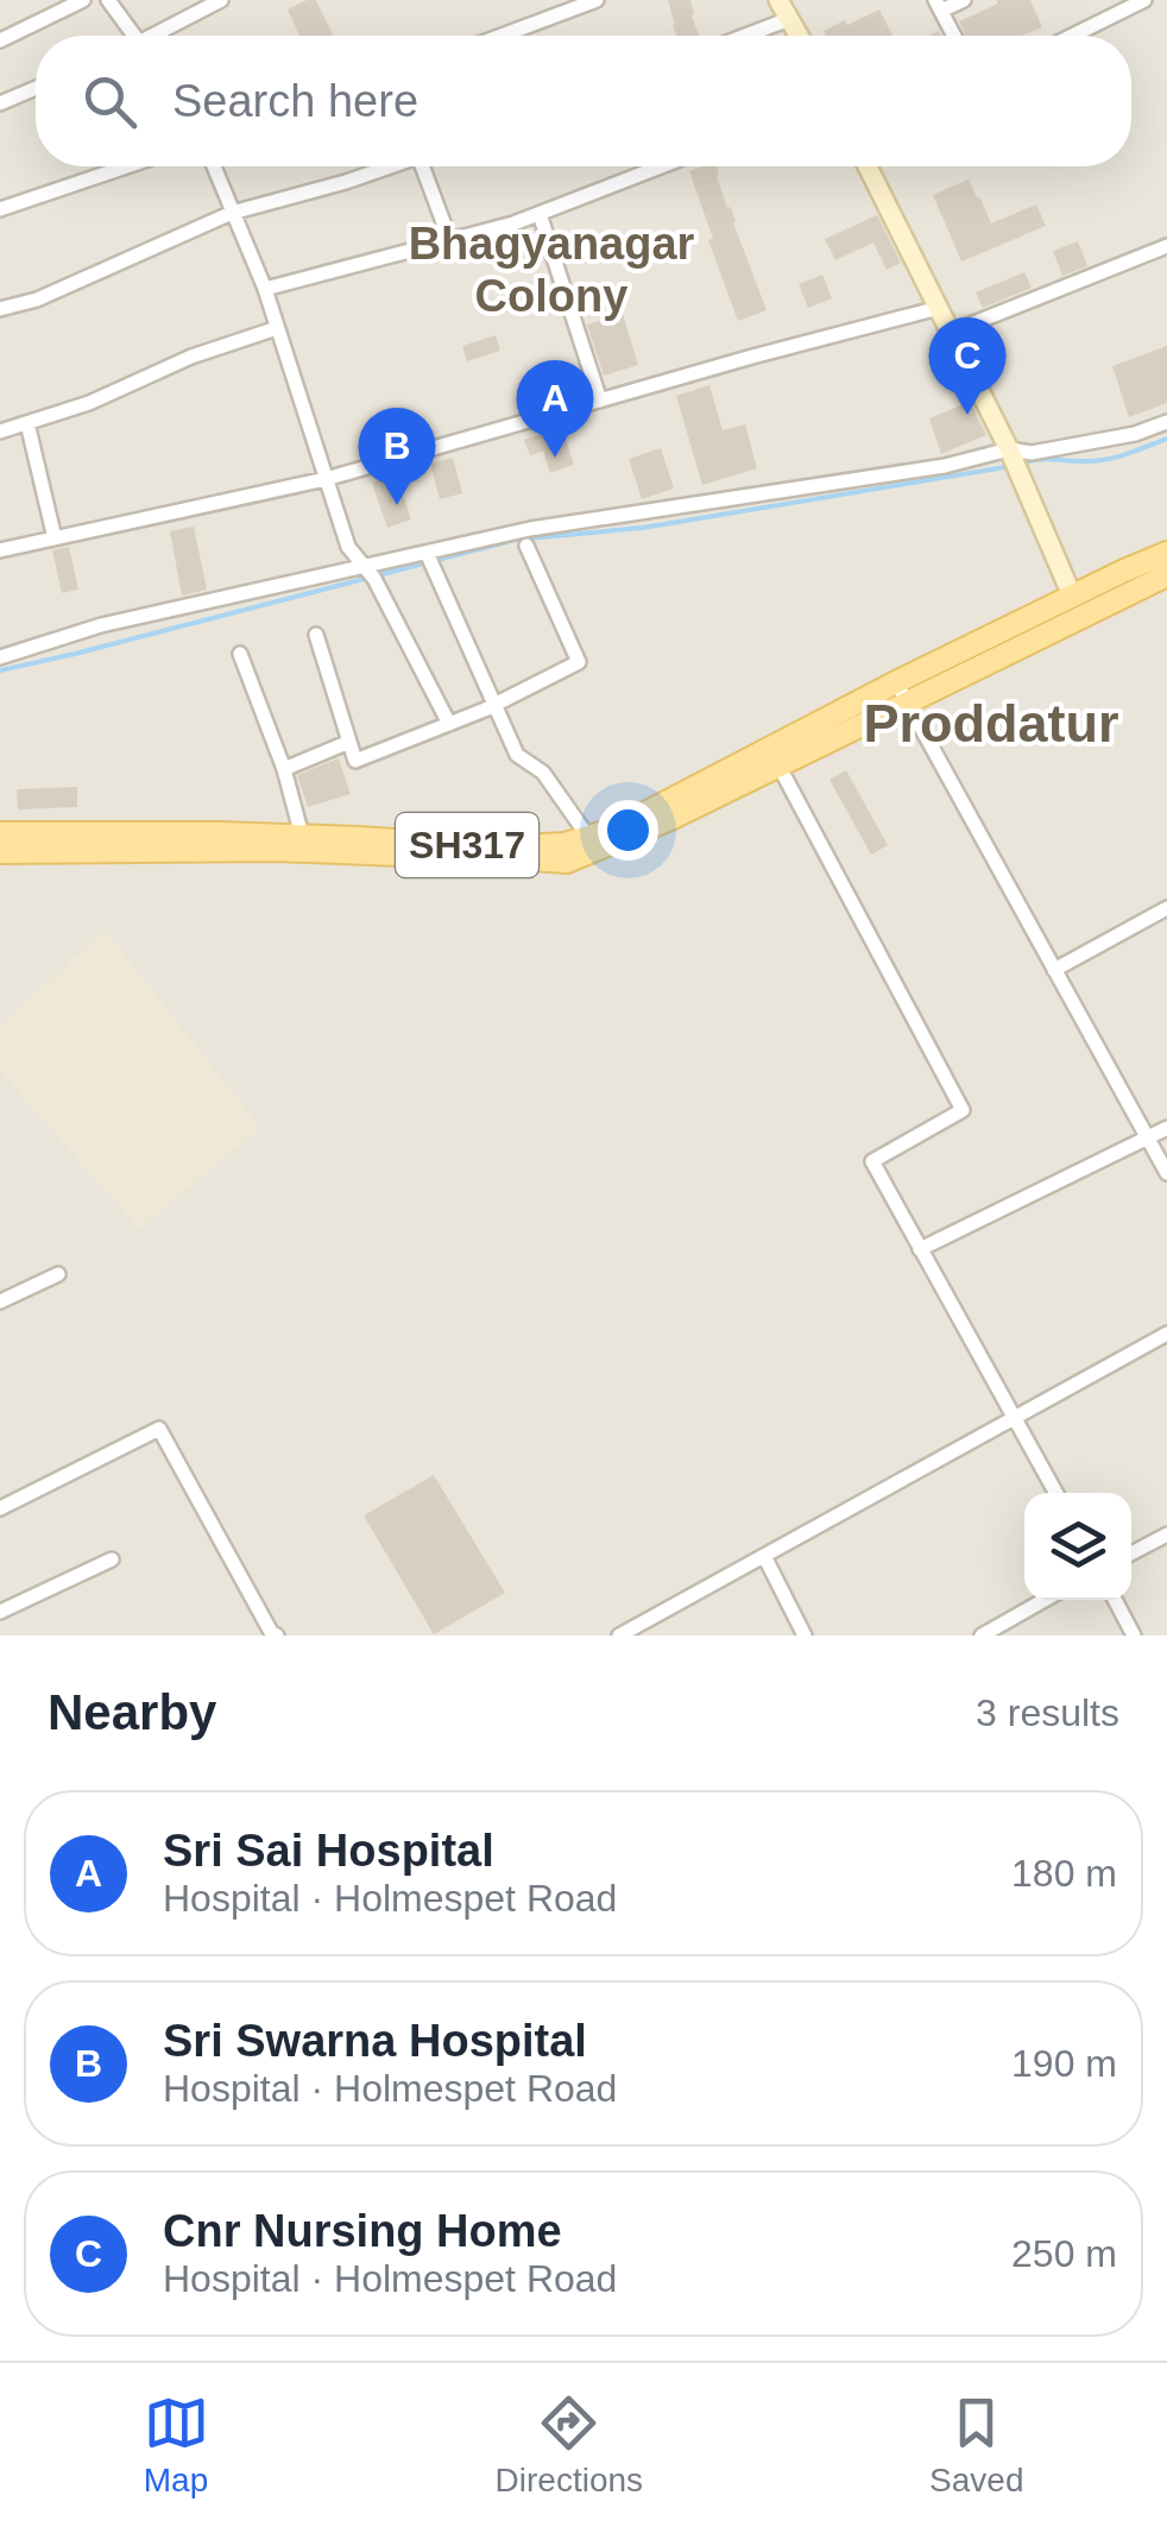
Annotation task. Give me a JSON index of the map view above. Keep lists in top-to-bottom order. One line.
{"streets":{"main road":["SH317"]},"districts":["Bhagyanagar Colony","Proddatur"],"page":{"search":"Search here","pins":["C","A","B"],"heading":["Nearby","3 results"],"list":[{"mark":"A","name":"Sri Sai Hospital","note":"Hospital · Holmespet Road","value":"180 m"},{"mark":"B","name":"Sri Swarna Hospital","note":"Hospital · Holmespet Road","value":"190 m"},{"mark":"C","name":"Cnr Nursing Home","note":"Hospital · Holmespet Road","value":"250 m"}],"nav":["Map","Directions","Saved"]}}
